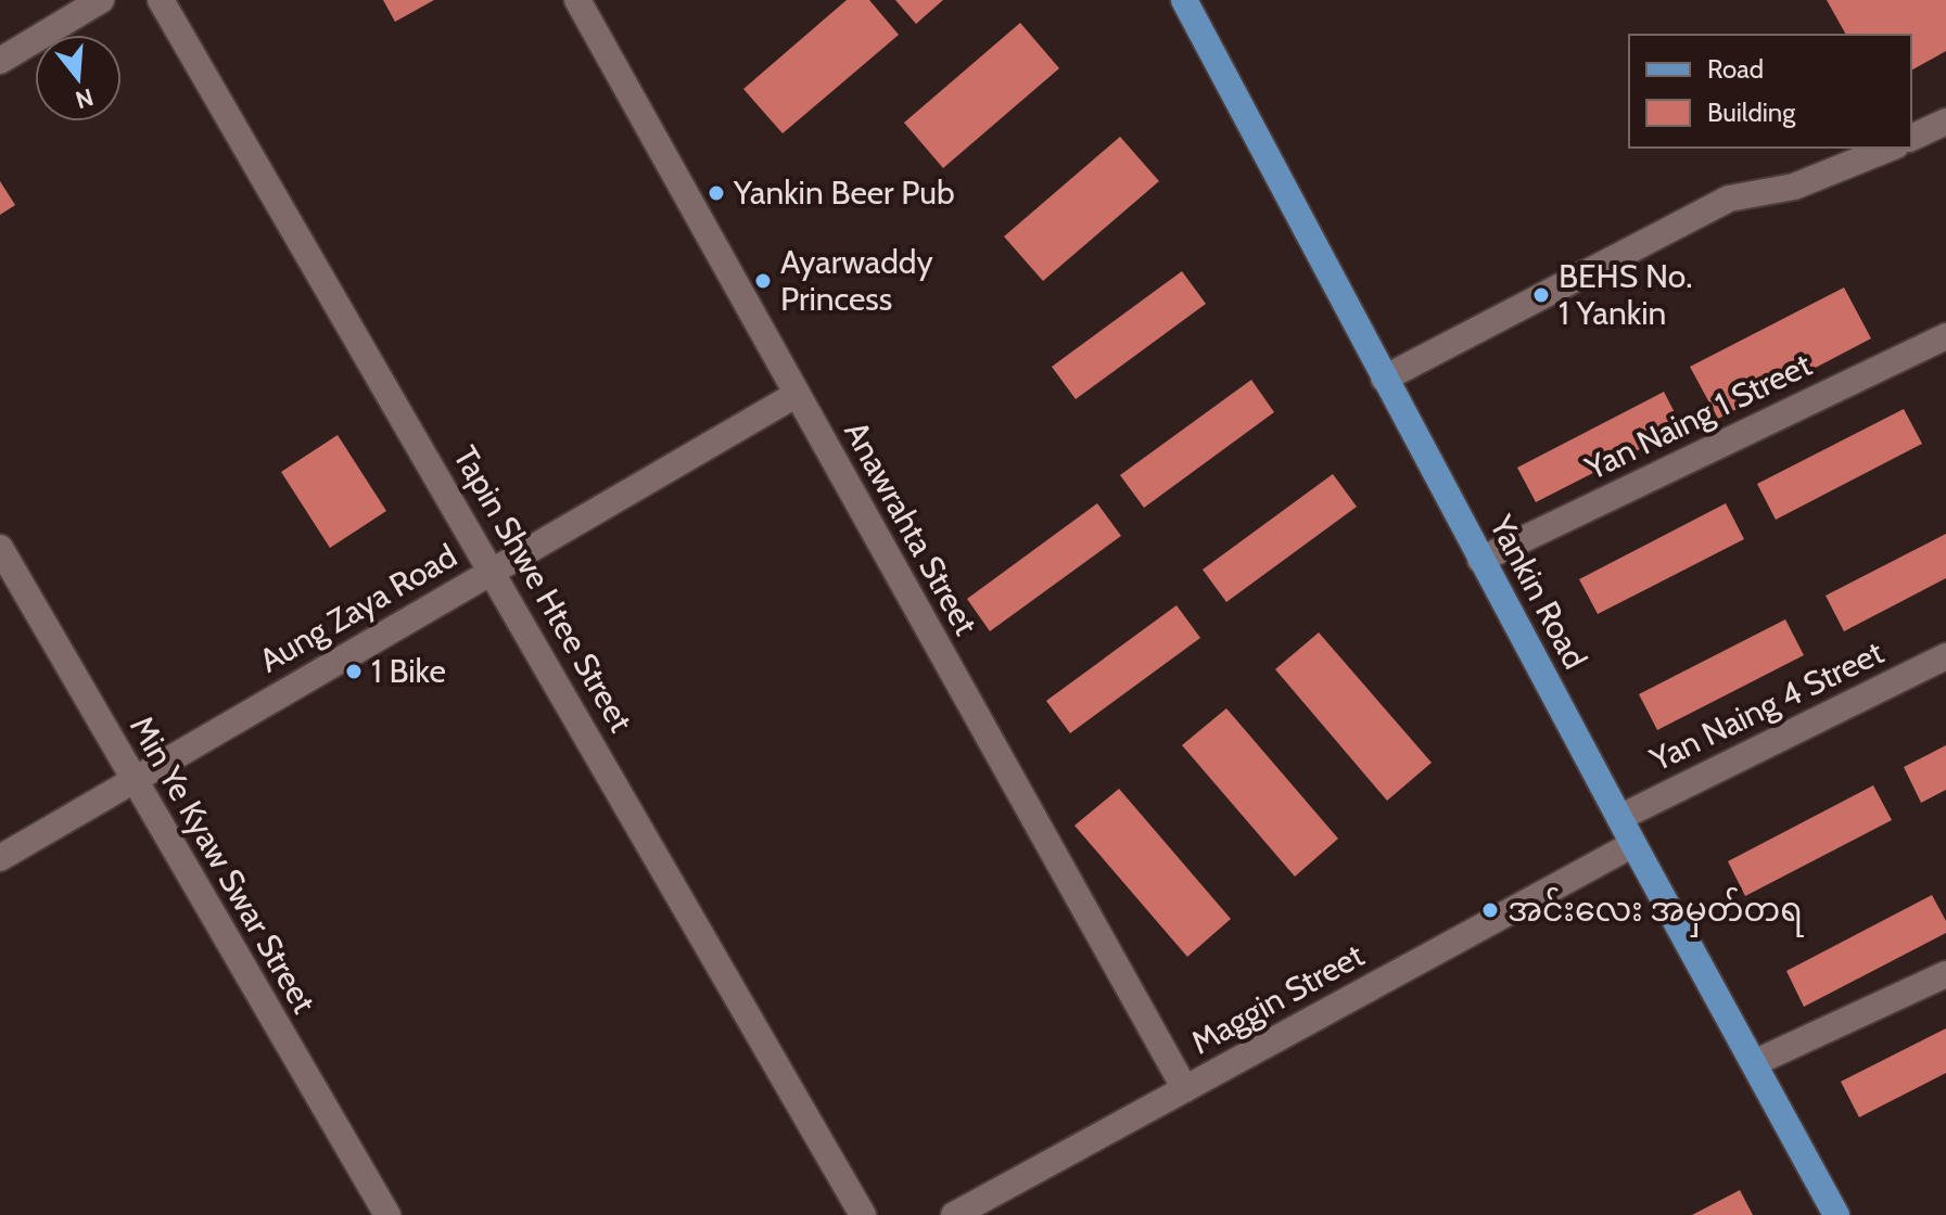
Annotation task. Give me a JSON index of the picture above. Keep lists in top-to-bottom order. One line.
{"streets":{"main road":["Yankin Road"],"street":["Yan Naing 1 Street","Anawrahta Street","Tapin Shwe Htee Street","Aung Zaya Road","Yan Naing 4 Street","Min Ye Kyaw Swar Street","Maggin Street"]},"crossings":[["Yan Naing 1 Street","Yankin Road"],["Anawrahta Street","Aung Zaya Road"],["Anawrahta Street","Maggin Street"],["Tapin Shwe Htee Street","Aung Zaya Road"],["Yankin Road","Yan Naing 4 Street"],["Yankin Road","Maggin Street"],["Aung Zaya Road","Min Ye Kyaw Swar Street"]],"places":["Yankin Beer Pub","Ayarwaddy Princess","BEHS No. 1 Yankin","1 Bike","အင်းလေး အမှတ်တရ"],"legend":["Road","Building"],"north":"bottom"}
